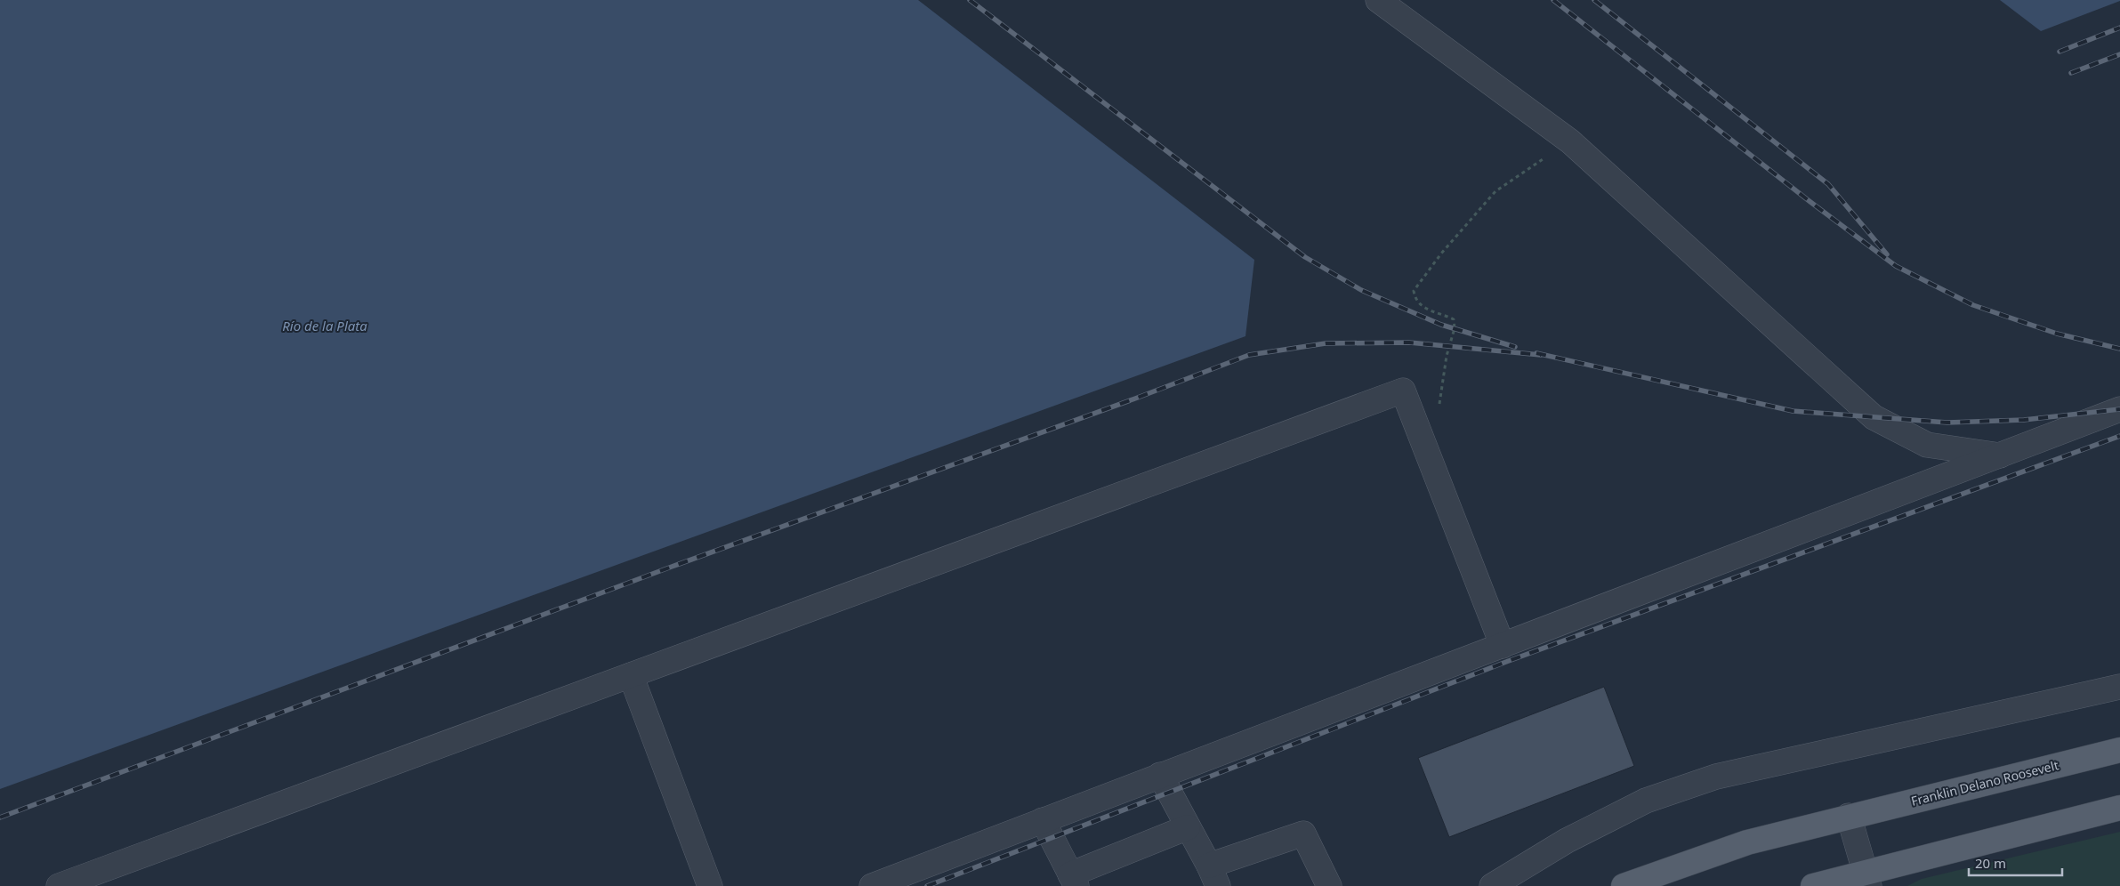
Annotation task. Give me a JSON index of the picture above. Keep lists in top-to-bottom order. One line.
{"streets":{"main road":["Franklin Delano Roosevelt"]},"water":["Río de la Plata"],"scale_bar":"20 m"}
